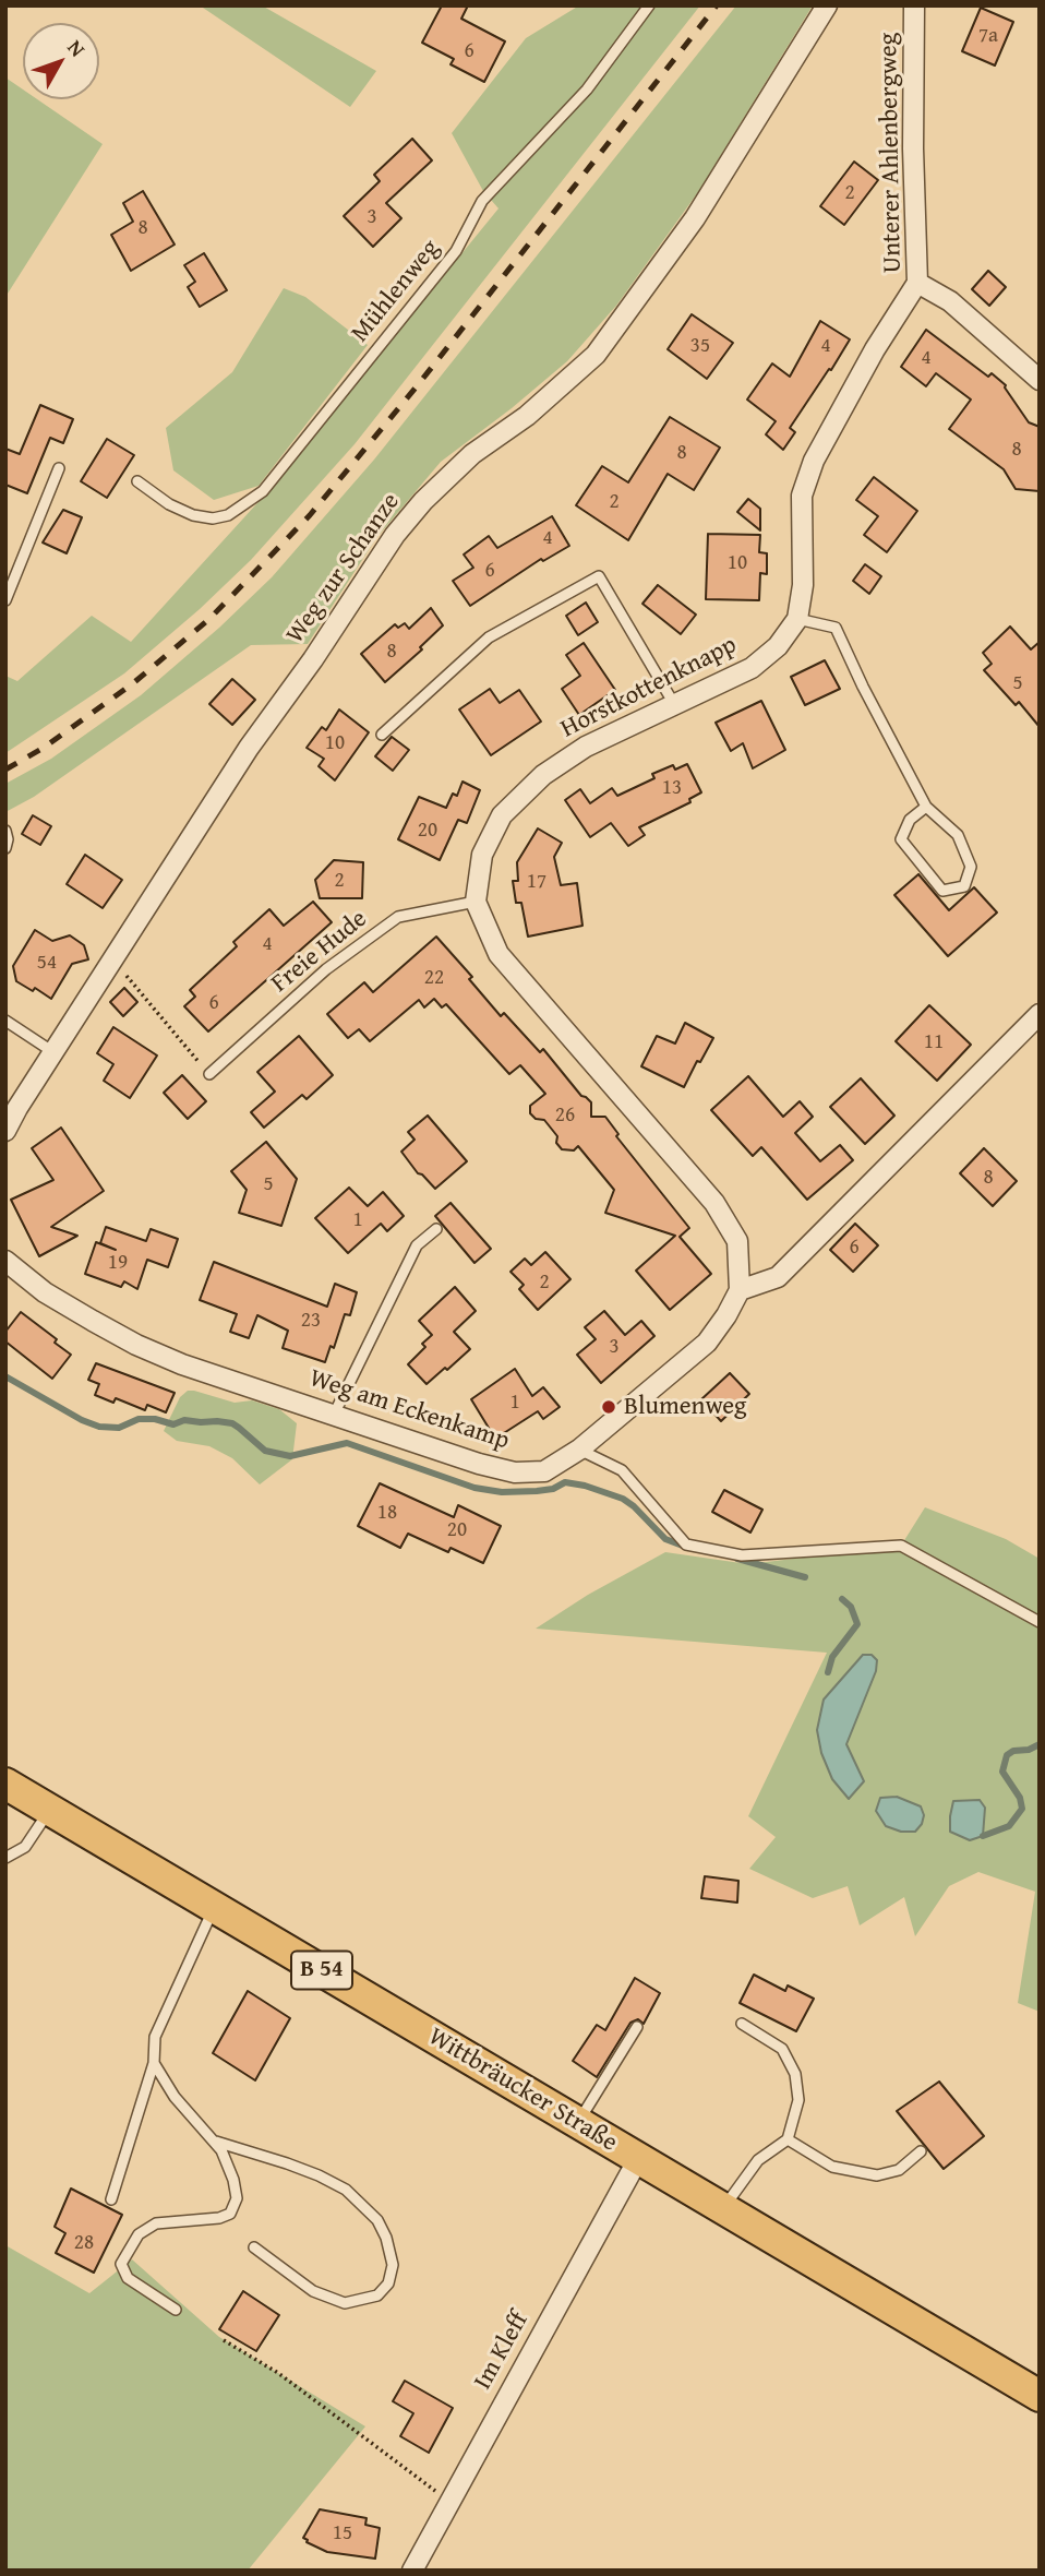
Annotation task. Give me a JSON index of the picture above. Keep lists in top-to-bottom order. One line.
{"streets":{"main road":["B 54","Wittbräucker Straße"],"street":["Unterer Ahlenbergweg","Weg zur Schanze","Horstkottenknapp","Weg am Eckenkamp","Im Kleff"],"lane":["Mühlenweg","Freie Hude"]},"crossings":[["Unterer Ahlenbergweg","Horstkottenknapp"],["Horstkottenknapp","Freie Hude"],["Wittbräucker Straße","Im Kleff"]],"places":["Blumenweg"],"house_numbers":["7a","6","2","3","8","35","4","4","8","8","2","4","10","6","8","5","10","13","20","2","17","4","54","22","6","11","26","8","5","1","6","19","2","23","3","1","18","20","28","15"],"north":"top right"}
